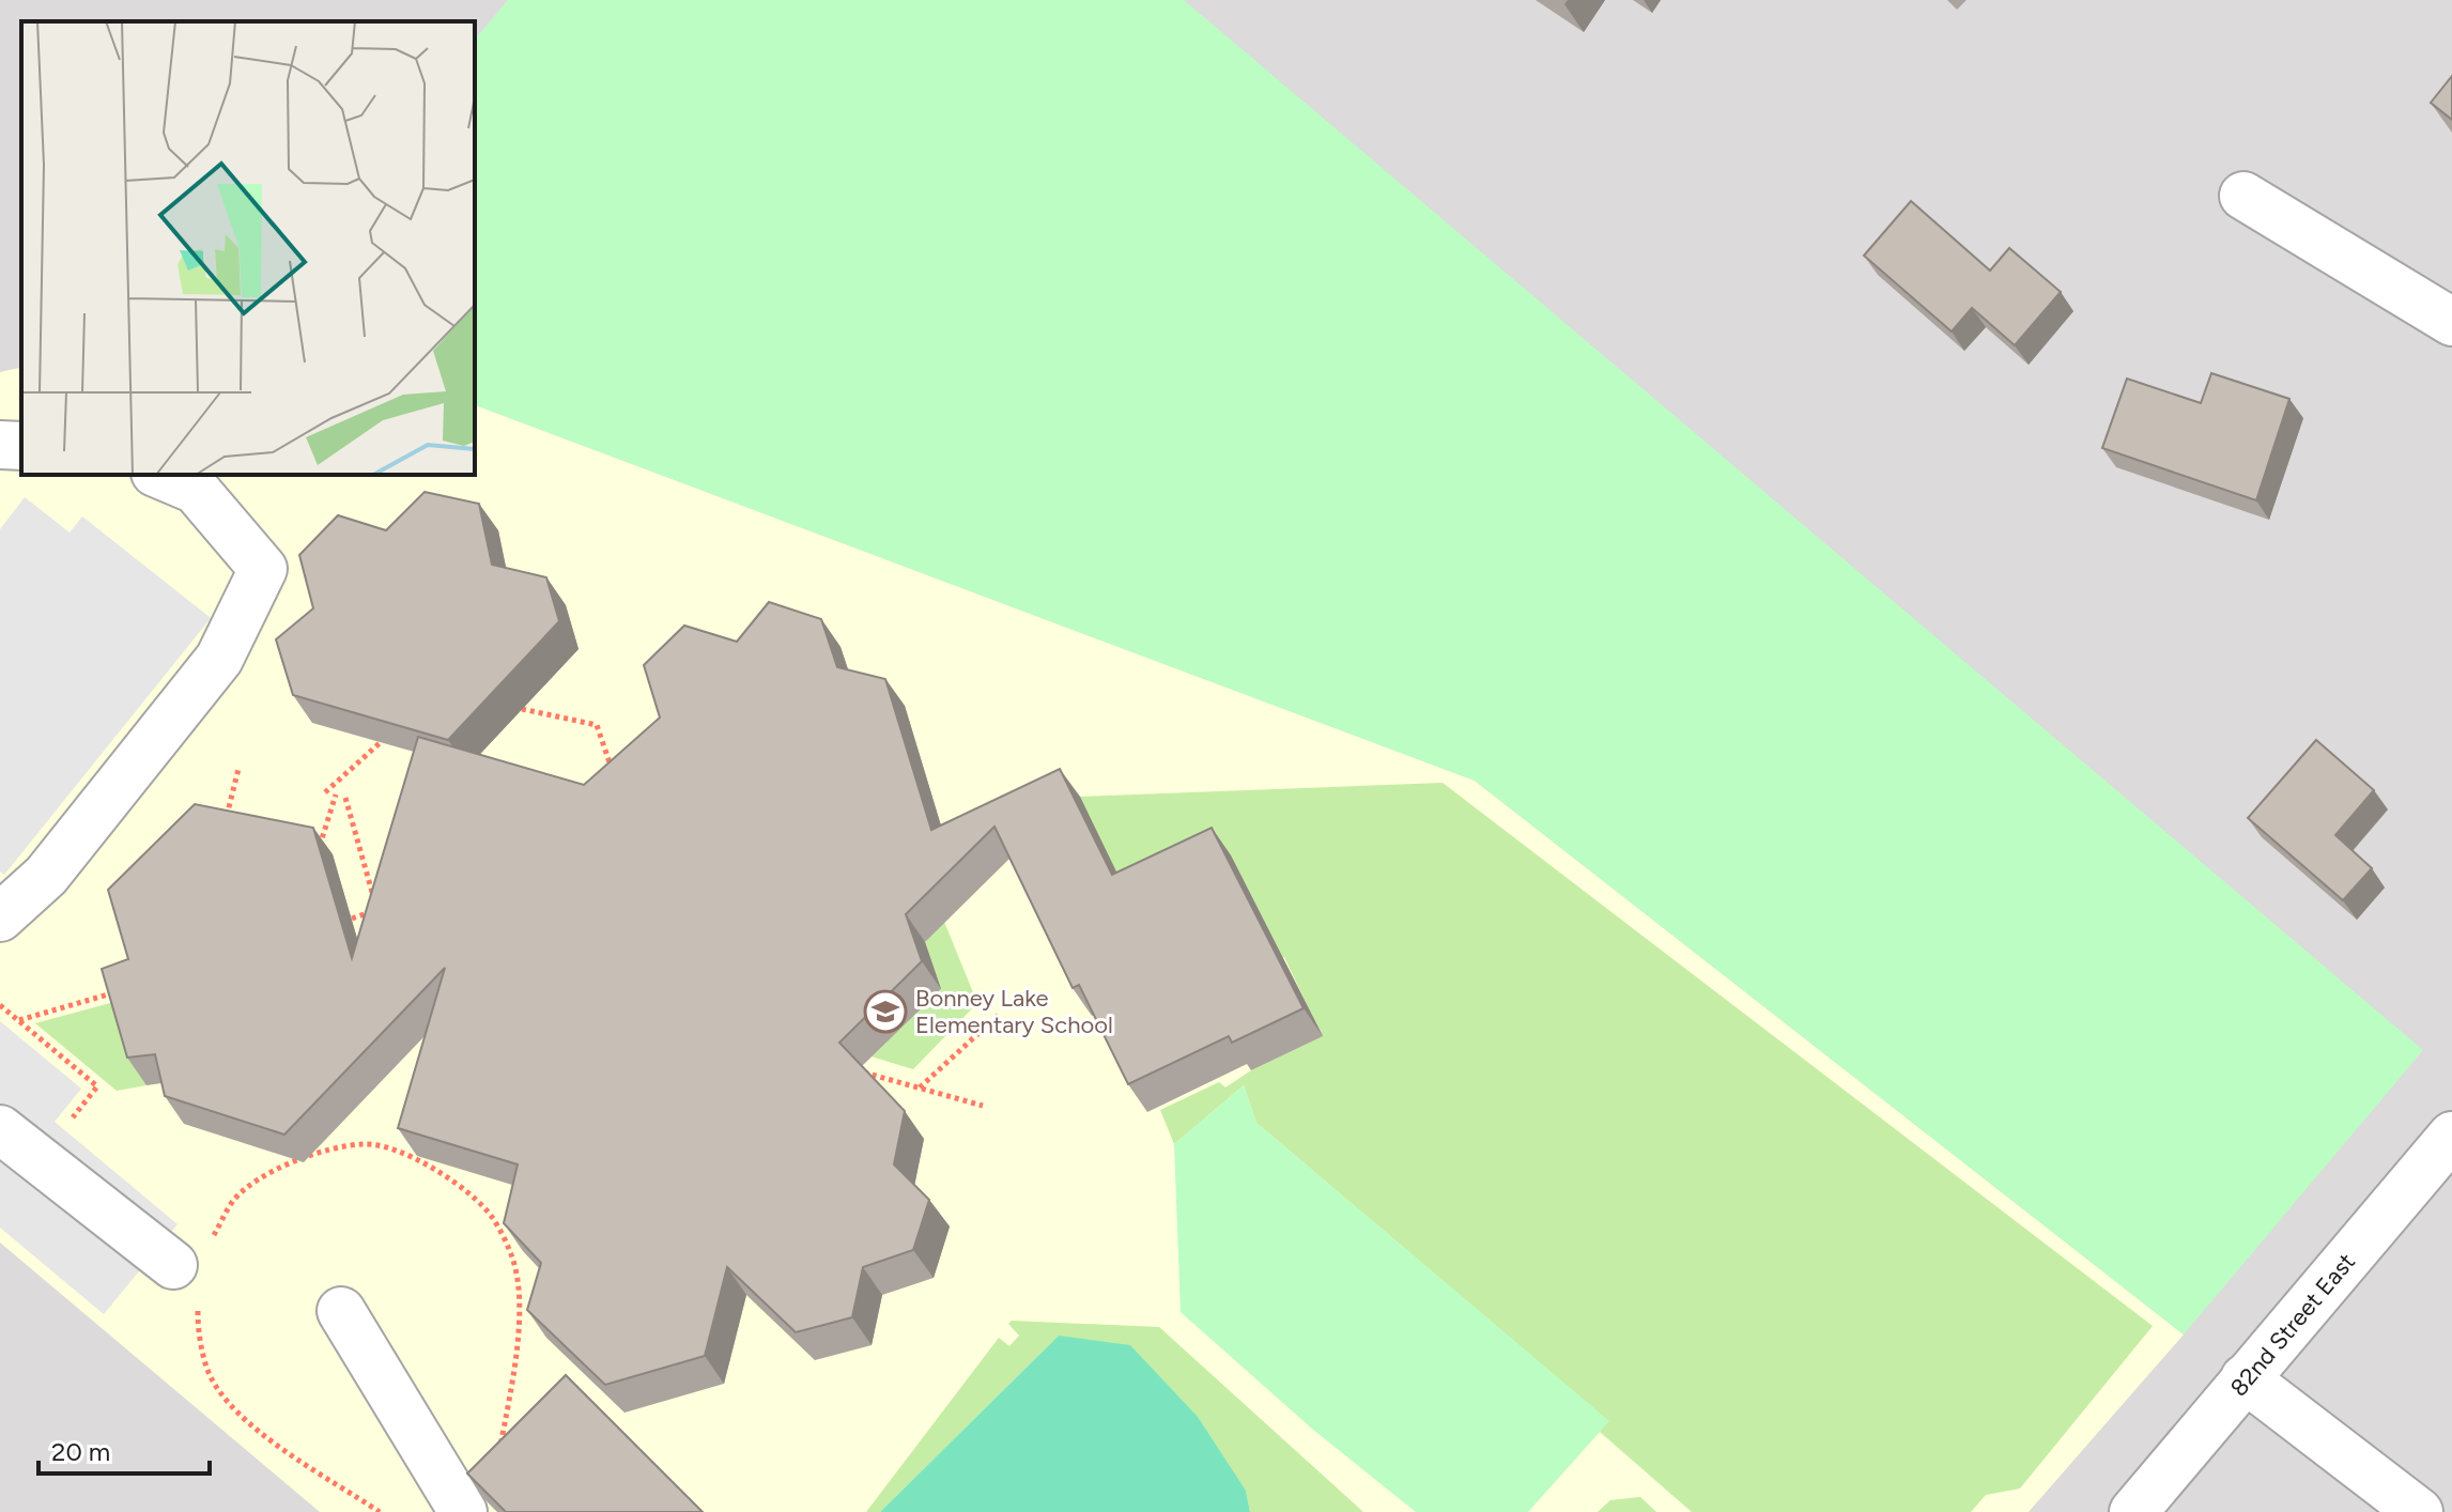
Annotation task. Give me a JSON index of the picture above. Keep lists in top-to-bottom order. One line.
{"streets":{"street":["82nd Street East"]},"places":{"school or university":["Bonney Lake Elementary School"]},"scale_bar":"20 m"}
